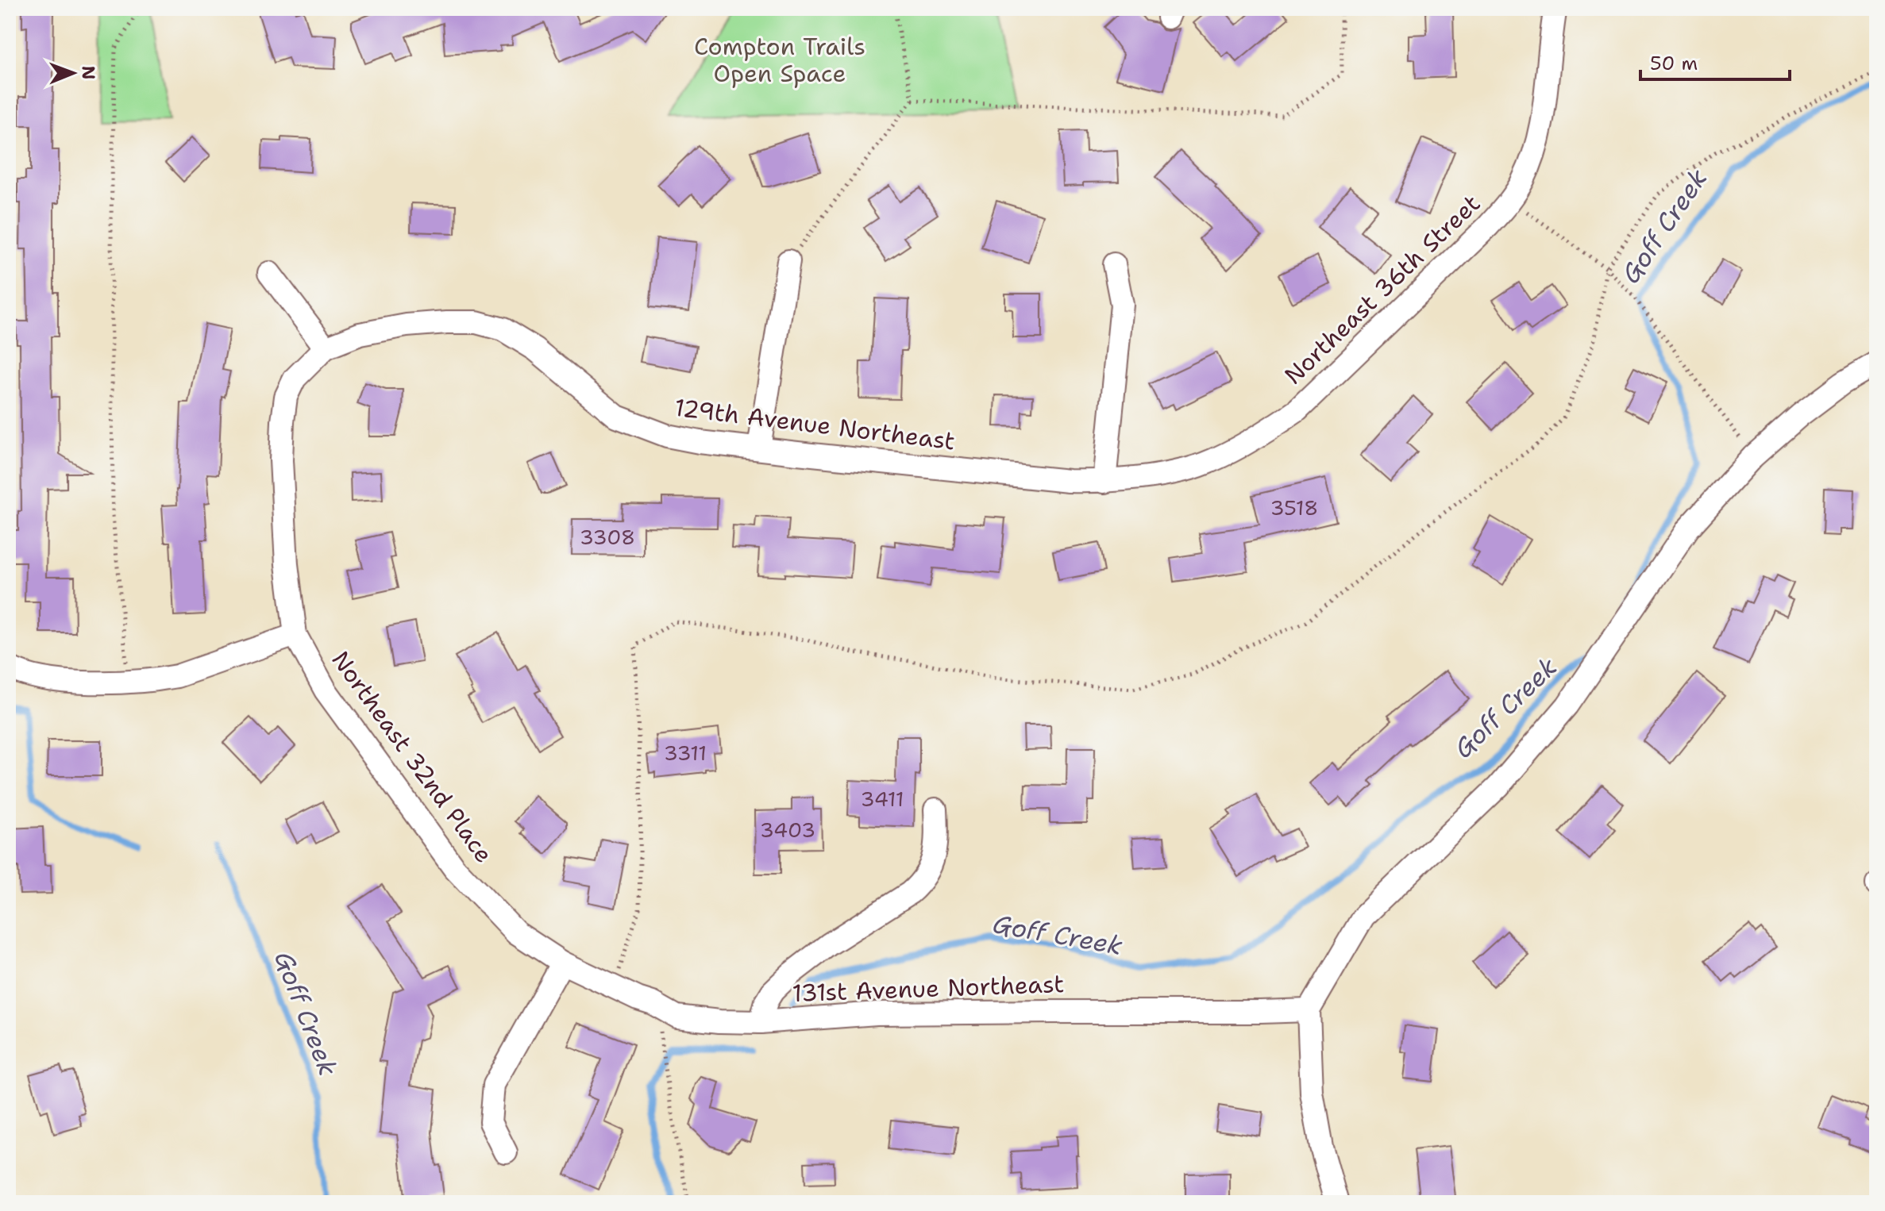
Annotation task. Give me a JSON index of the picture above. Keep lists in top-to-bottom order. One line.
{"streets":{"street":["Northeast 36th Street","129th Avenue Northeast","Northeast 32nd Place","131st Avenue Northeast"]},"crossings":[["Northeast 36th Street","129th Avenue Northeast"],["129th Avenue Northeast","Northeast 32nd Place"],["Northeast 32nd Place","131st Avenue Northeast"]],"water":["Goff Creek"],"parks":["Compton Trails Open Space"],"house_numbers":["3518","3308","3311","3411","3403"],"scale_bar":"50 m","north":"right"}
